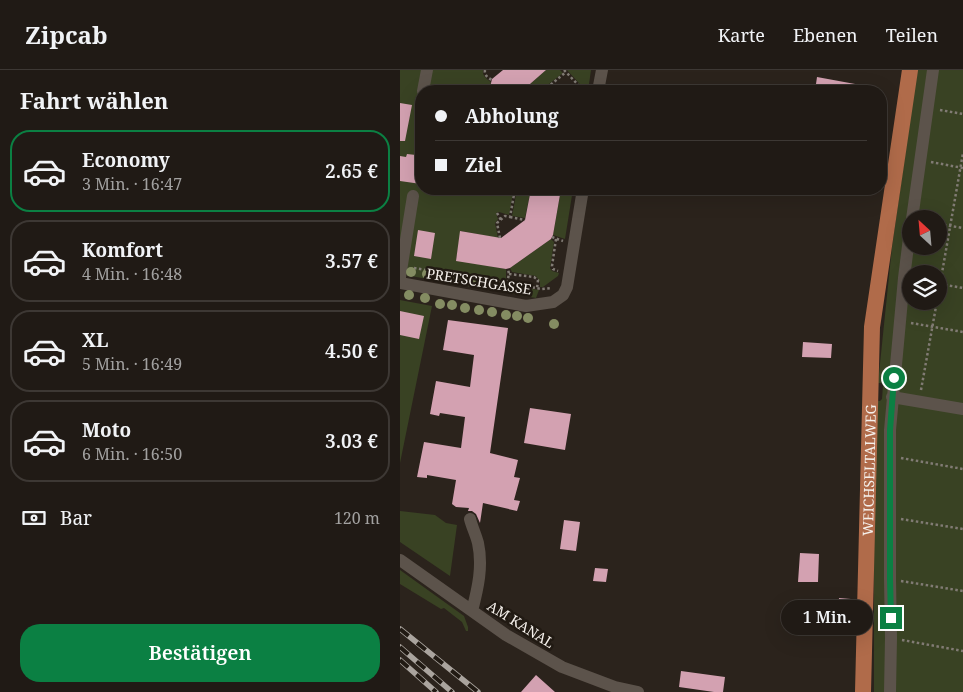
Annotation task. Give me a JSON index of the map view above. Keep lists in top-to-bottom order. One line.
{"streets":{"main road":["WEICHSELTALWEG"],"street":["PRETSCHGASSE","AM KANAL"]},"north":"top left","page":{"header":"Zipcab","nav":["Karte","Ebenen","Teilen"],"heading":"Fahrt wählen","banner":["Abholung","Ziel"],"list":[{"name":"Economy","note":"3 Min. · 16:47","value":"2.65 €"},{"name":"Komfort","note":"4 Min. · 16:48","value":"3.57 €"},{"name":"XL","note":"5 Min. · 16:49","value":"4.50 €"},{"name":"Moto","note":"6 Min. · 16:50","value":"3.03 €"}],"pay":["Bar","120 m"],"bubble":"1 Min.","buttons":"Bestätigen"}}
